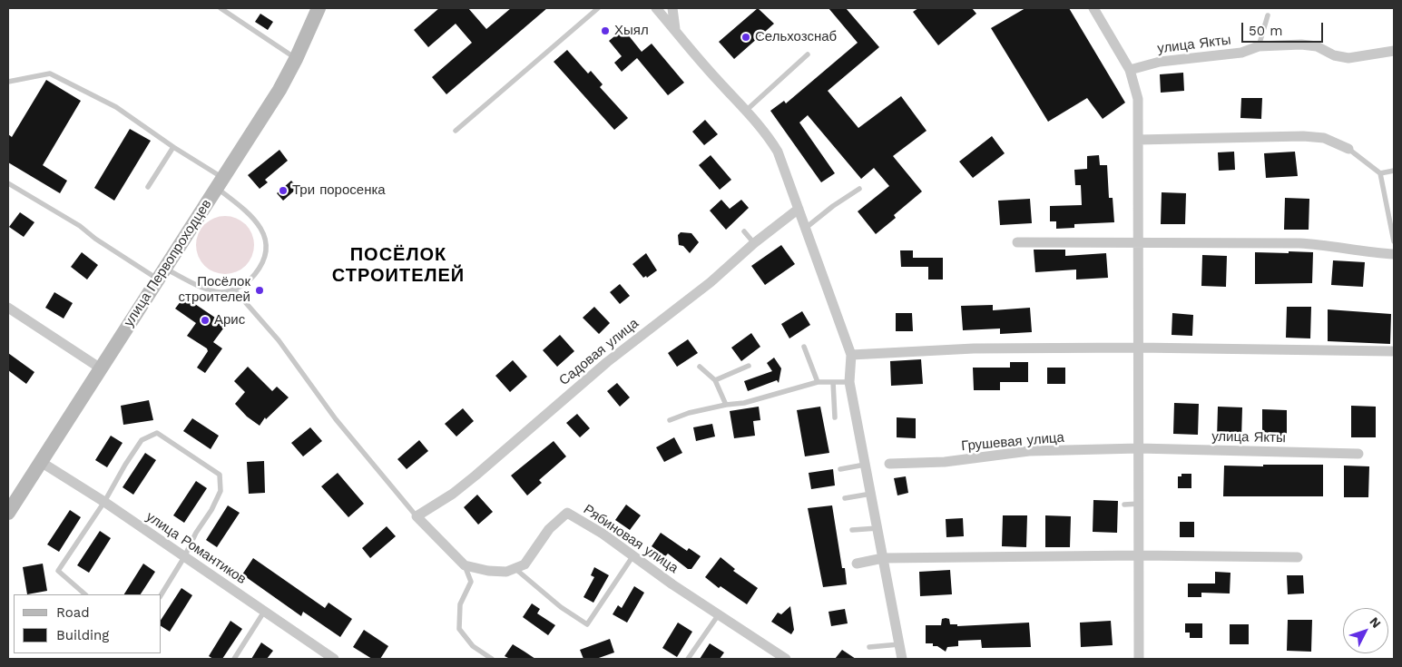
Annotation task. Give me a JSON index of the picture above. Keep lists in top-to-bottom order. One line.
{"streets":{"street":["улица Якты","улица Первопроходцев","Садовая улица","Грушевая улица","Рябиновая улица","улица Романтиков"]},"crossings":[["улица Якты","Грушевая улица"],["улица Первопроходцев","улица Романтиков"]],"districts":["ПОСЁЛОК СТРОИТЕЛЕЙ"],"places":["Хыял","Сельхозснаб","Три поросенка","Посёлок строителей","Арис"],"legend":["Road","Building"],"scale_bar":"50 m","north":"top right"}
